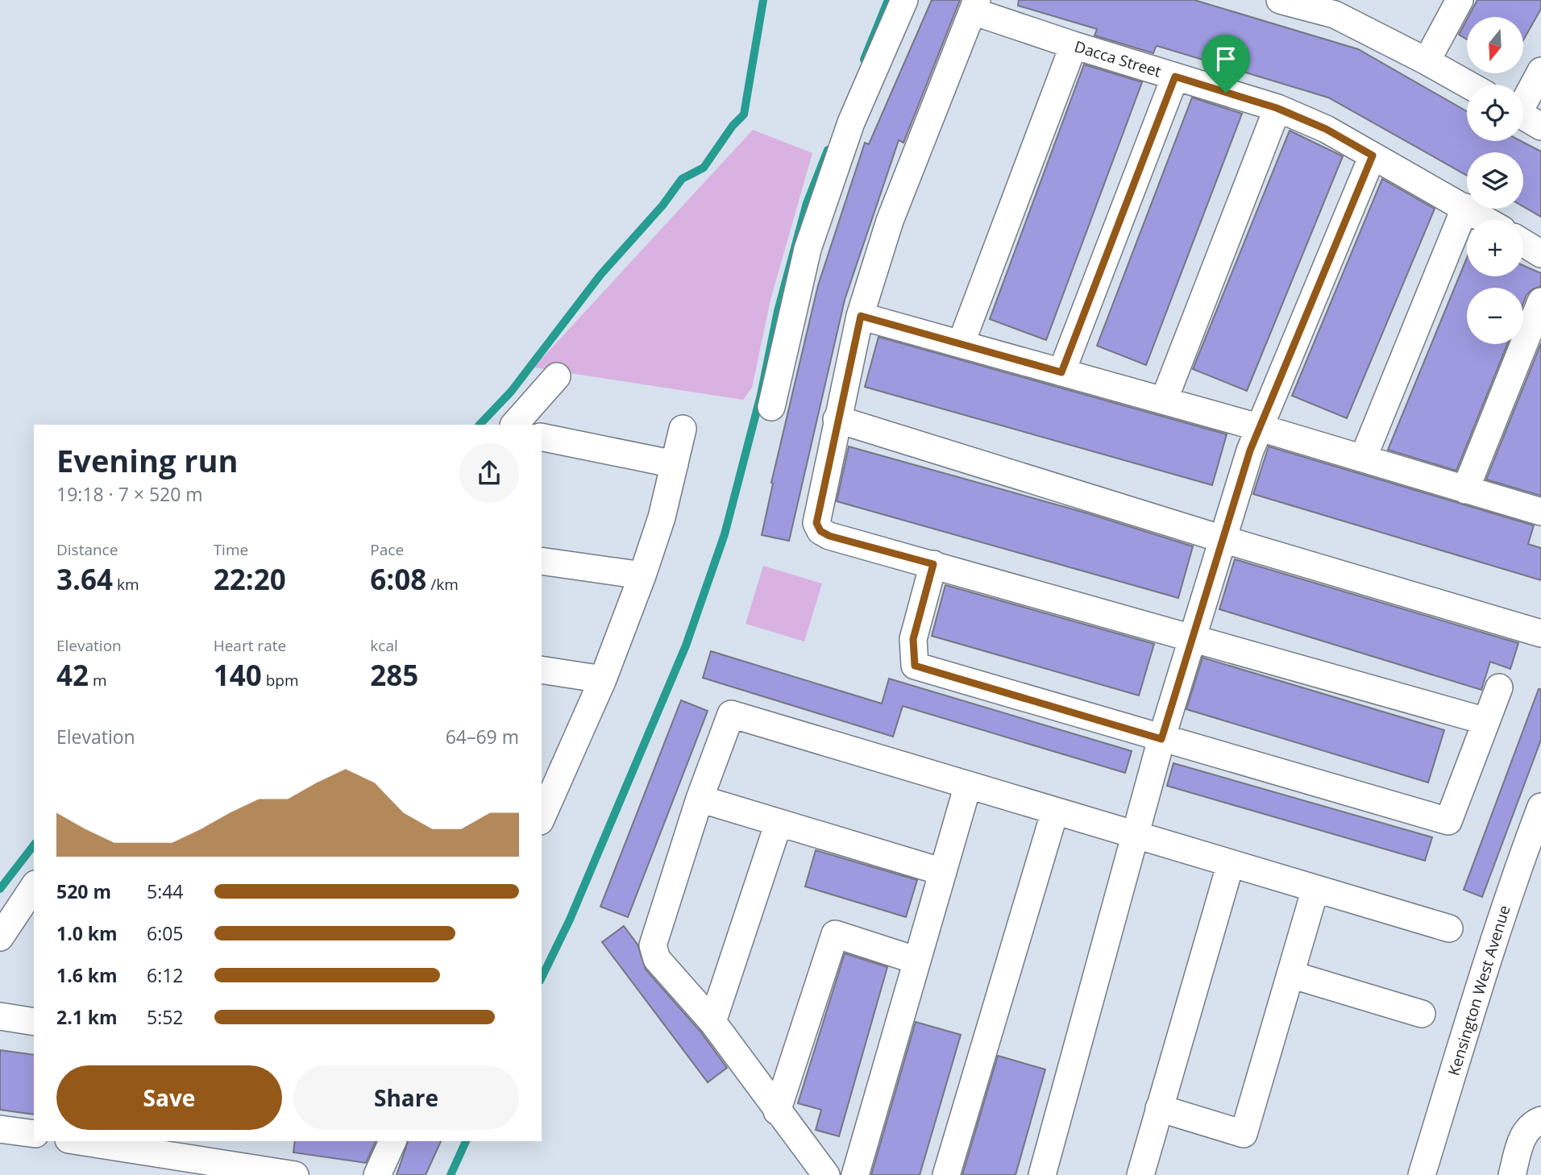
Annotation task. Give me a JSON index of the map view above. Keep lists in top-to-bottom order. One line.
{"streets":{"street":["Dacca Street","Kensington West Avenue"]},"north":"bottom","page":{"map_buttons":["+","−"],"heading":["Evening run","19:18 · 7 × 520 m"],"stats":[["Distance","3.64 km"],["Time","22:20"],["Pace","6:08 /km"],["Elevation","42 m"],["Heart rate","140 bpm"],["kcal","285"]],"chart":["Elevation","64–69 m"],"list":[{"name":"520 m","note":"5:44"},{"name":"1.0 km","note":"6:05"},{"name":"1.6 km","note":"6:12"},{"name":"2.1 km","note":"5:52"}],"buttons":["Save","Share"]}}
